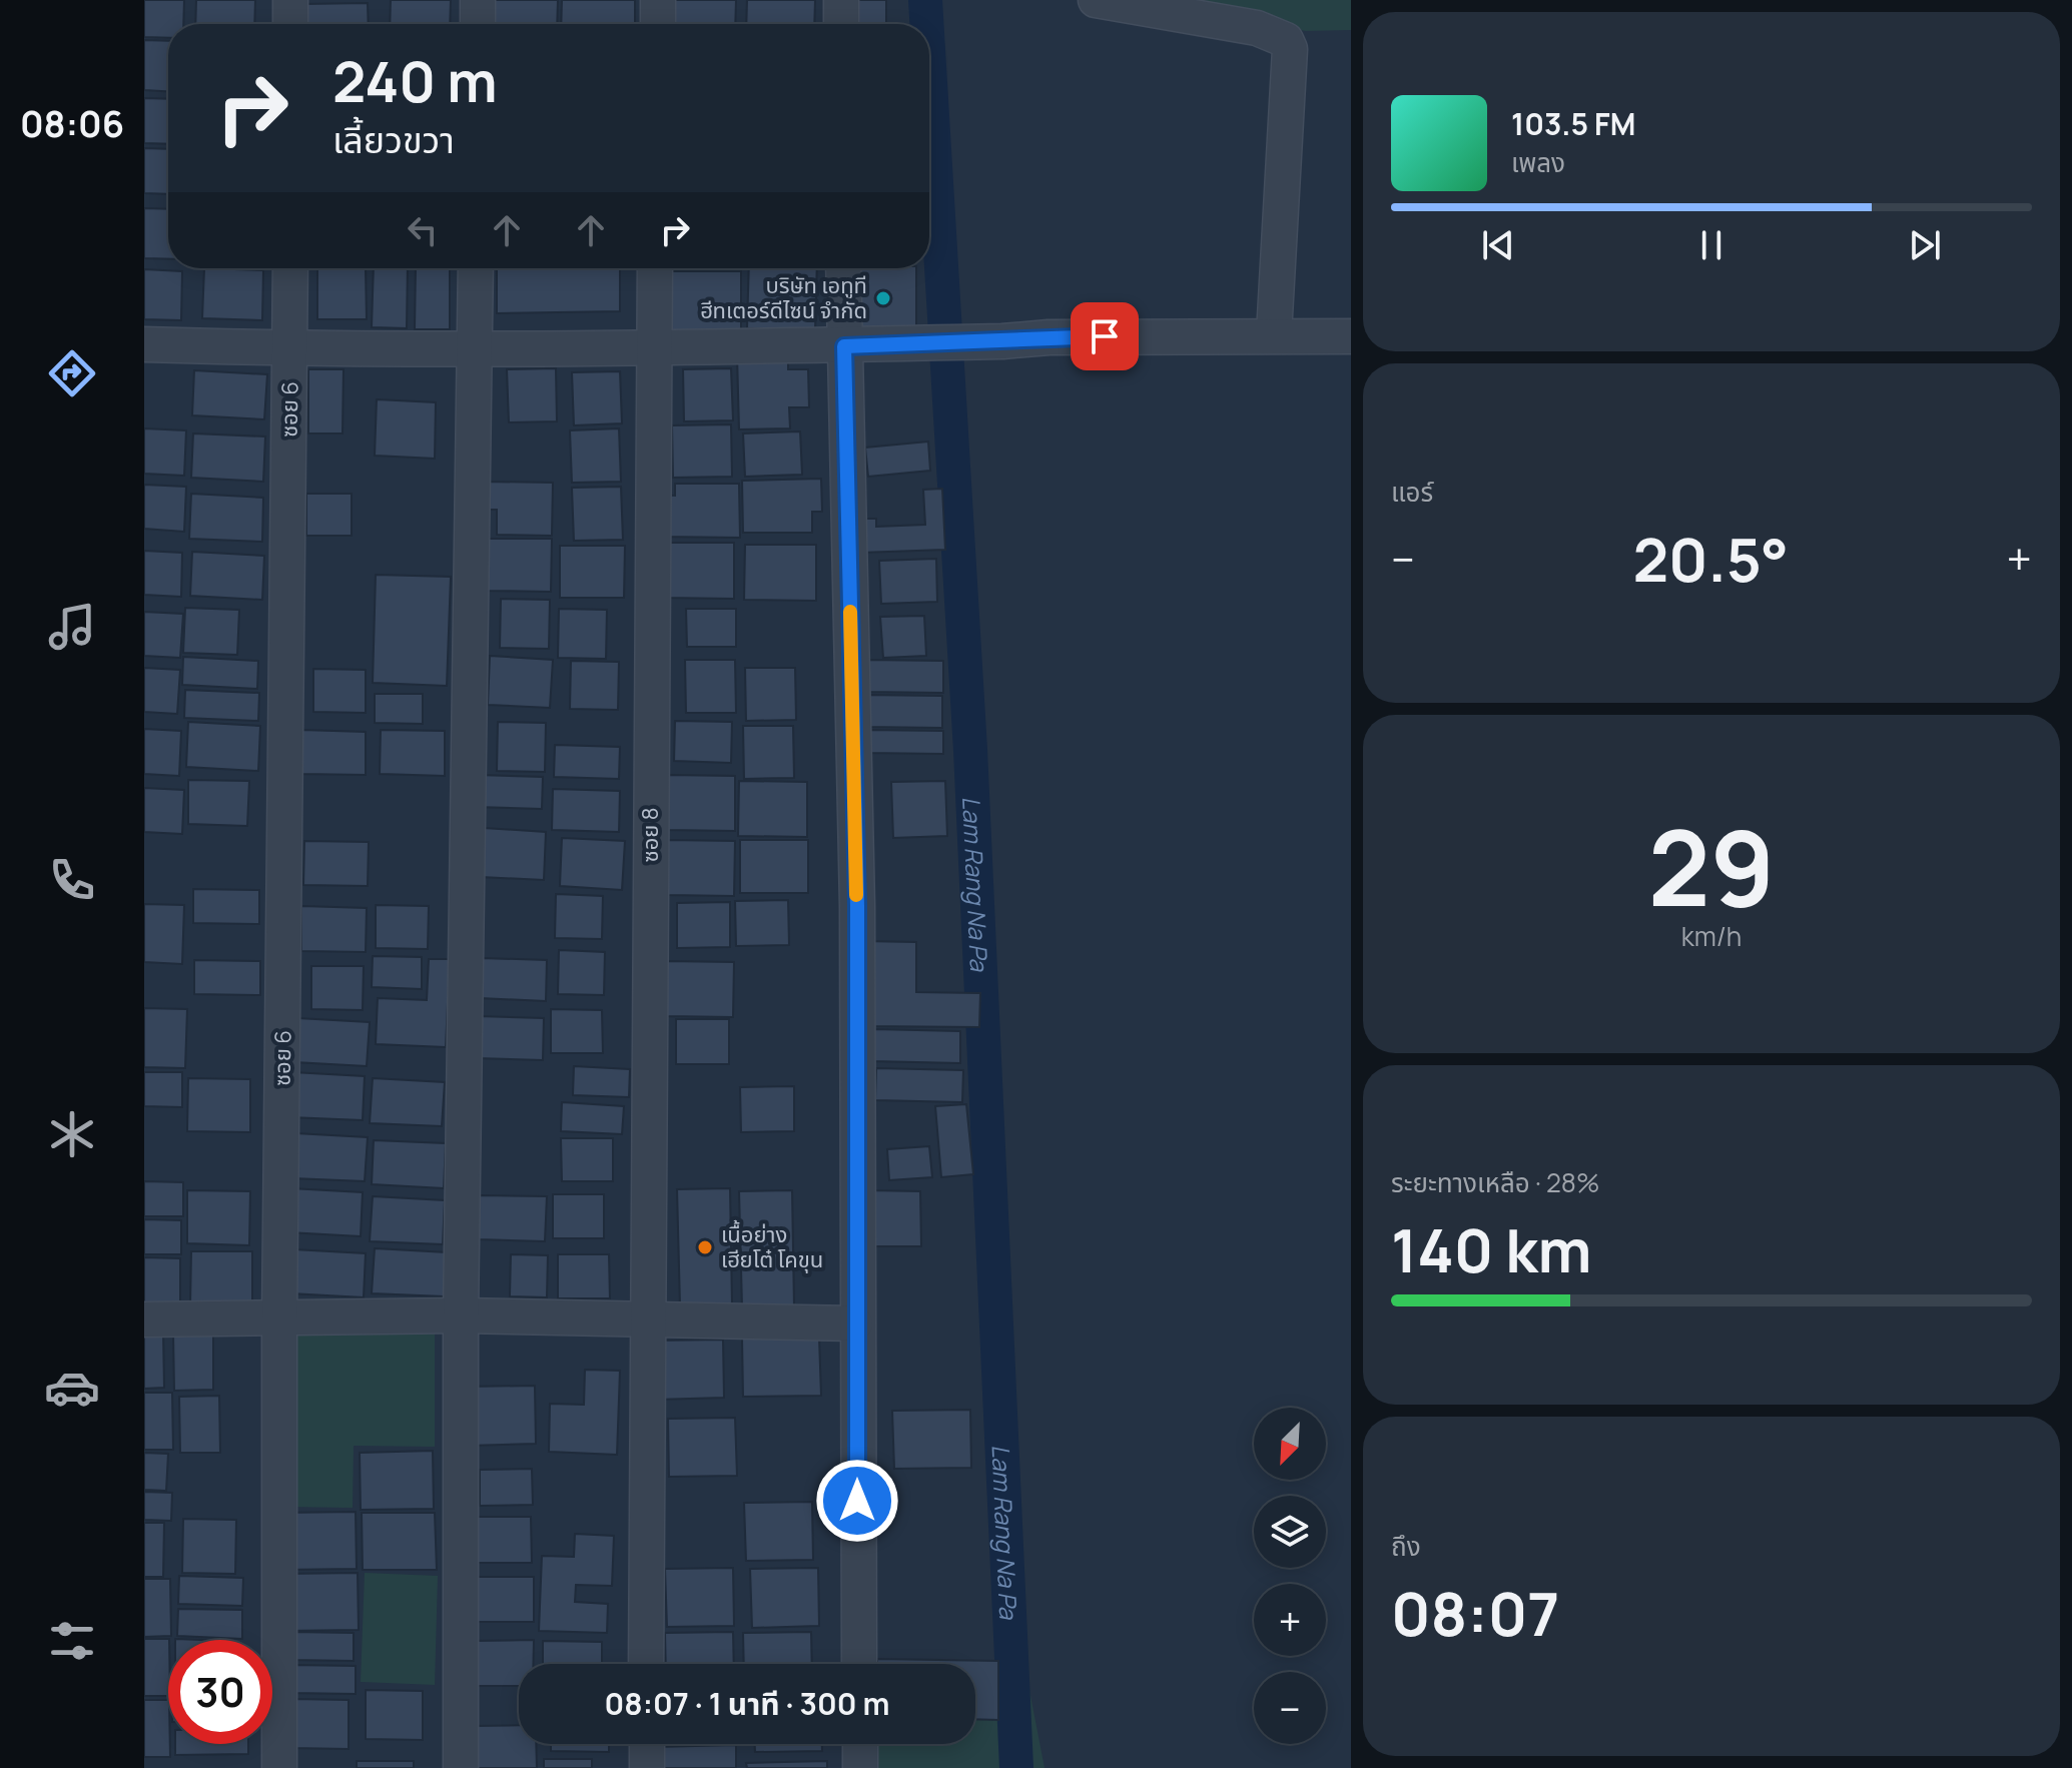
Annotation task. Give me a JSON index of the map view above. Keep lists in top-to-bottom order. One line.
{"streets":{"street":["ซอย 6","ซอย 8"]},"water":["Lam Rang Na Pa"],"places":["บริษัท เอทูที ฮีทเตอร์ดีไซน์ จำกัด","เนื้อย่าง เฮียโต๋ โคขุน"],"north":"bottom left","page":{"tabs":"08:06","turn":["240 m","เลี้ยวขวา"],"song":["103.5 FM","เพลง"],"tile":["แอร์",["29","km/h"],["ระยะทางเหลือ · 28%","140 km"],["ถึง","08:07"]],"heat":["−","20.5°","+"],"map_buttons":["+","−"],"limit":"30","trip":"08:07 · 1 นาที · 300 m"}}
